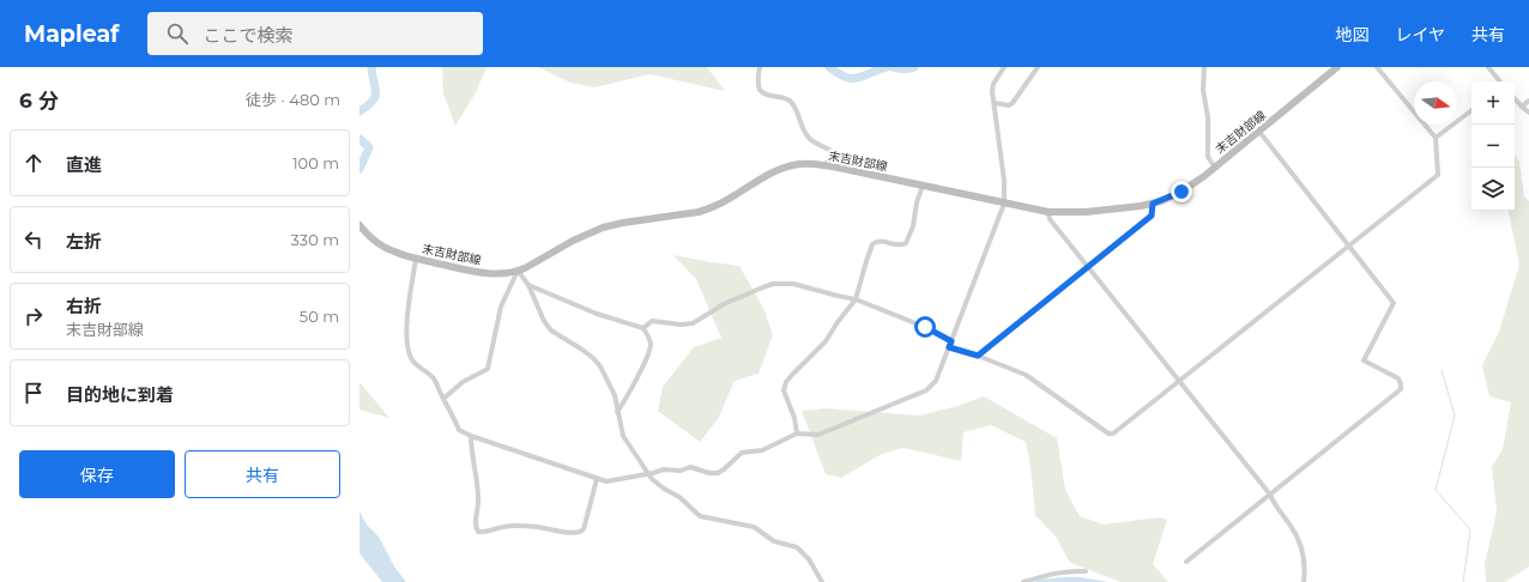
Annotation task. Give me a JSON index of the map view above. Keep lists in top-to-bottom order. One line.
{"streets":{"main road":["末吉財部線"]},"north":"right","page":{"header":"Mapleaf","search":"ここで検索","nav":["地図","レイヤ","共有"],"heading":["6 分","徒歩 · 480 m"],"map_buttons":["+","−"],"list":[["直進","100 m"],["左折","330 m"],["右折","末吉財部線","50 m"],"目的地に到着"],"buttons":["保存","共有"]}}
